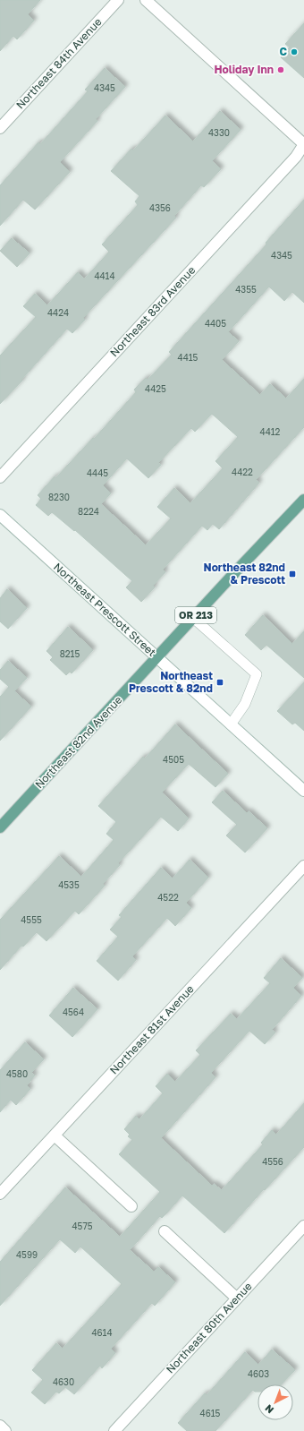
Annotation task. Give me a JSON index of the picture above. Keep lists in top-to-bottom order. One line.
{"streets":{"main road":["OR 213","Northeast 82nd Avenue"],"street":["Northeast 84th Avenue","Northeast 83rd Avenue","Northeast Prescott Street","Northeast 81st Avenue","Northeast 80th Avenue"]},"crossings":[["Northeast Prescott Street","Northeast 82nd Avenue"]],"places":{"other":["C","Holiday Inn"],"transit":["Northeast 82nd & Prescott","Northeast Prescott & 82nd"]},"house_numbers":["4345","4330","4356","4345","4414","4355","4424","4405","4415","4425","4412","4422","4445","8230","8224","8215","4505","4535","4522","4555","4564","4580","4556","4575","4599","4614","4603","4630","4615"],"north":"bottom left"}
